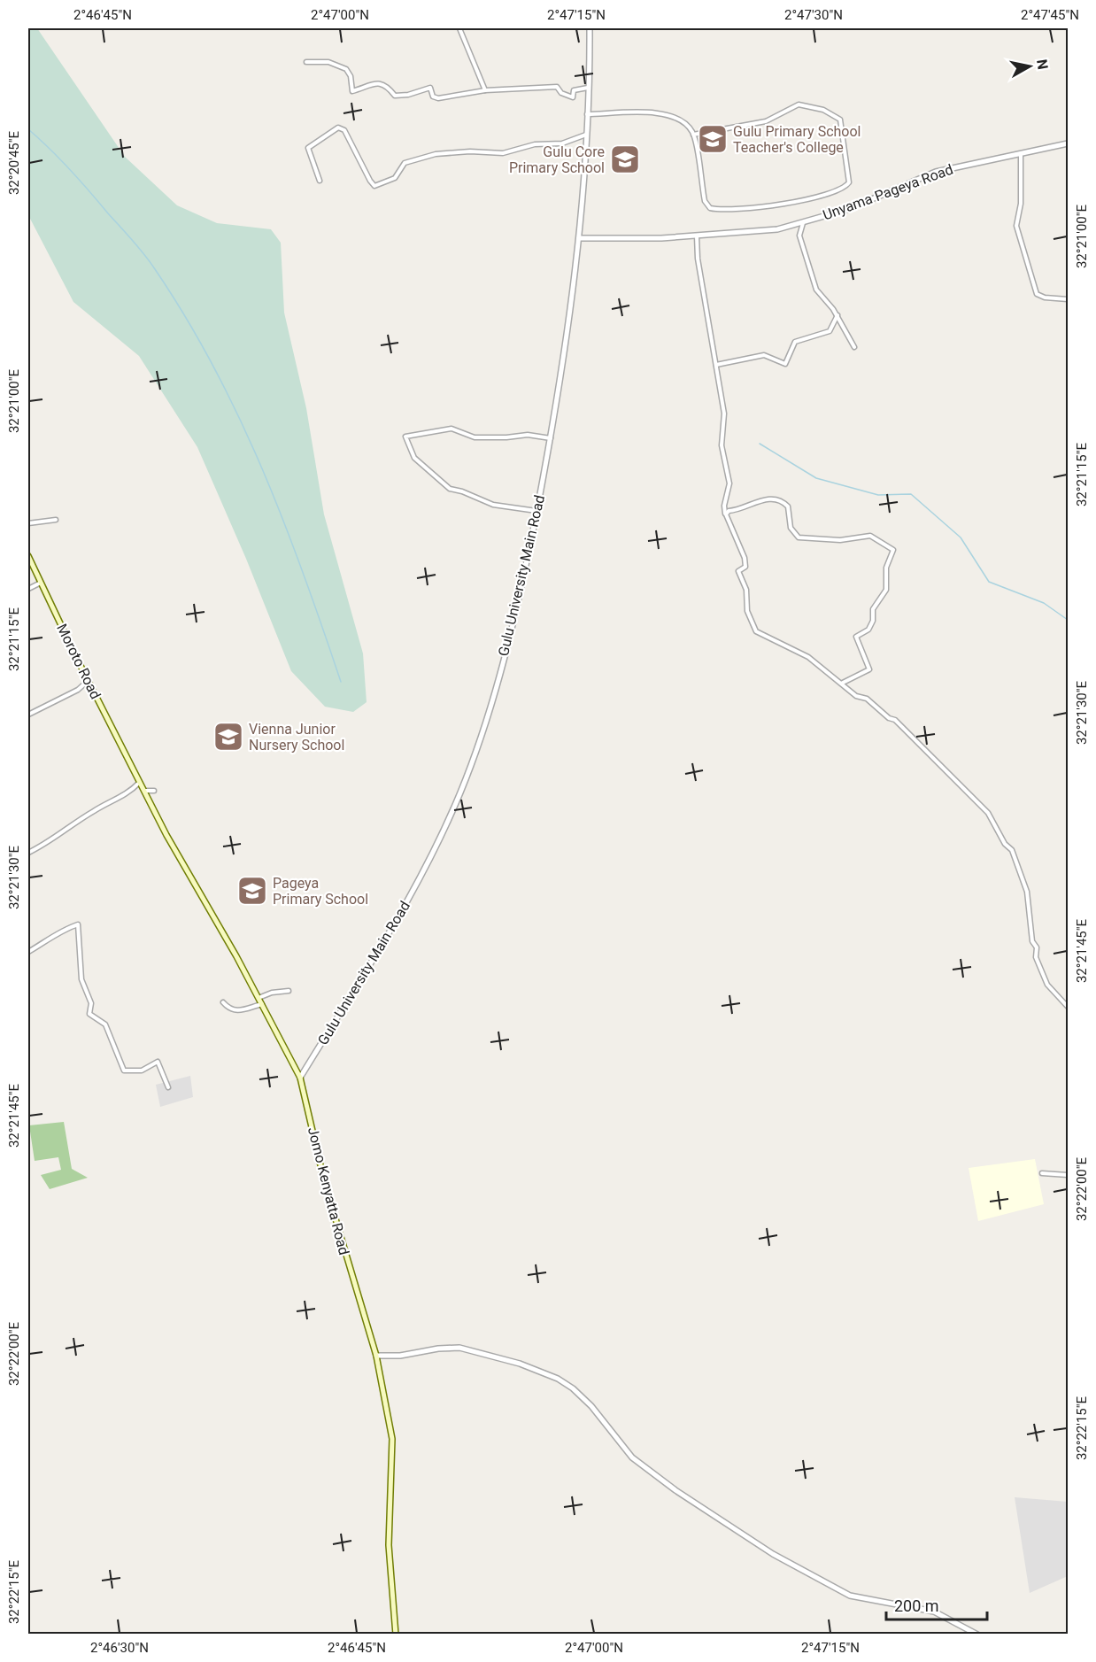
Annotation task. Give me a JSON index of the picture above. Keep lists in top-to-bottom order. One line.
{"streets":{"main road":["Moroto Road","Jomo Kenyatta Road"],"street":["Unyama Pageya Road","Gulu University Main Road"]},"crossings":[["Unyama Pageya Road","Gulu University Main Road"],["Gulu University Main Road","Jomo Kenyatta Road"],["Moroto Road","Jomo Kenyatta Road"]],"places":{"school or university":["Gulu Primary School Teacher's College","Gulu Core Primary School","Vienna Junior Nursery School","Pageya Primary School"]},"scale_bar":"200 m","north":"right","coordinates":["2°46'45\"N","2°47'00\"N","2°47'15\"N","2°47'30\"N","2°47'45\"N","32°20'45\"E","32°21'00\"E","32°21'15\"E","32°21'30\"E","32°21'45\"E","32°22'00\"E","32°22'15\"E","2°46'30\"N"]}
